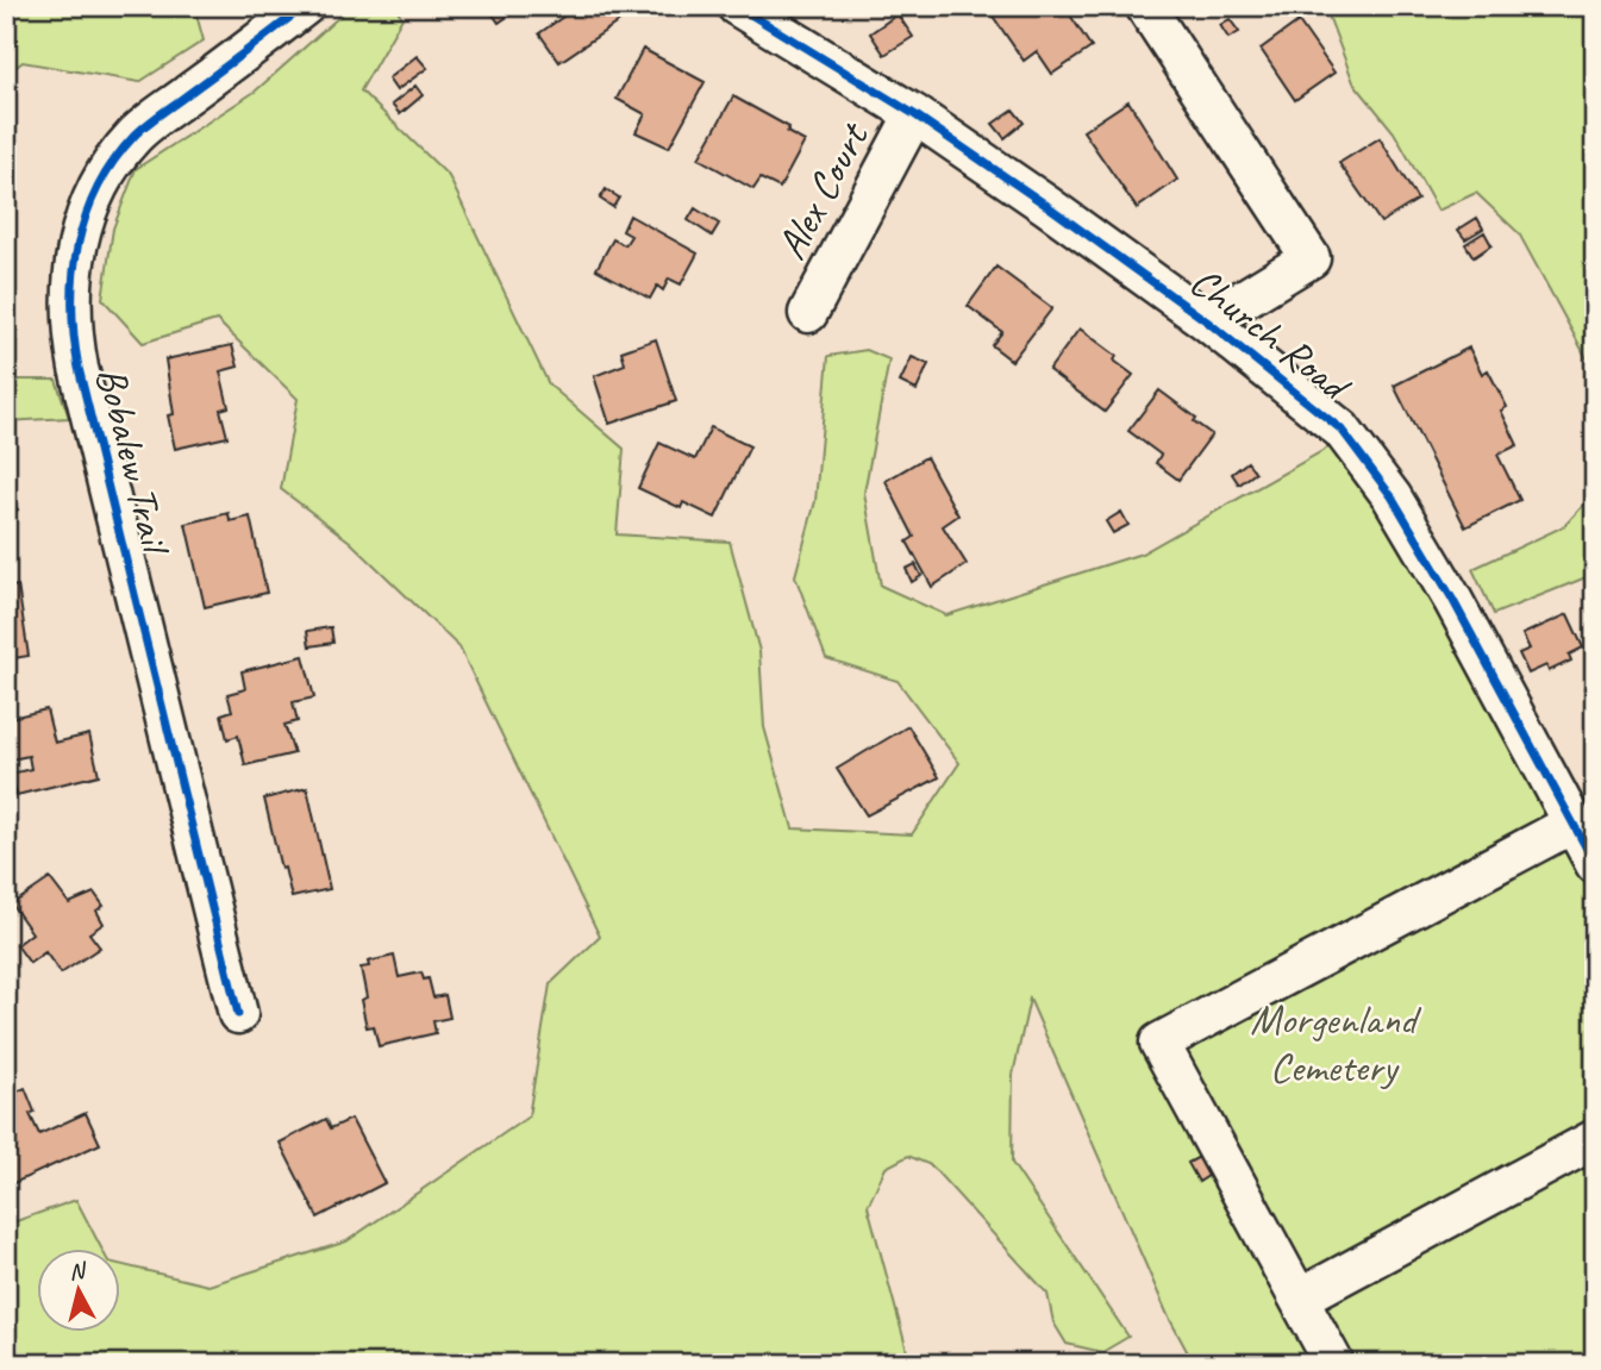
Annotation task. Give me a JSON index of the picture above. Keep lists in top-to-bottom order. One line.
{"streets":{"street":["Alex Court","Church Road","Bobalew Trail"]},"crossings":[["Alex Court","Church Road"]],"parks":["Morgenland Cemetery"],"north":"top"}
